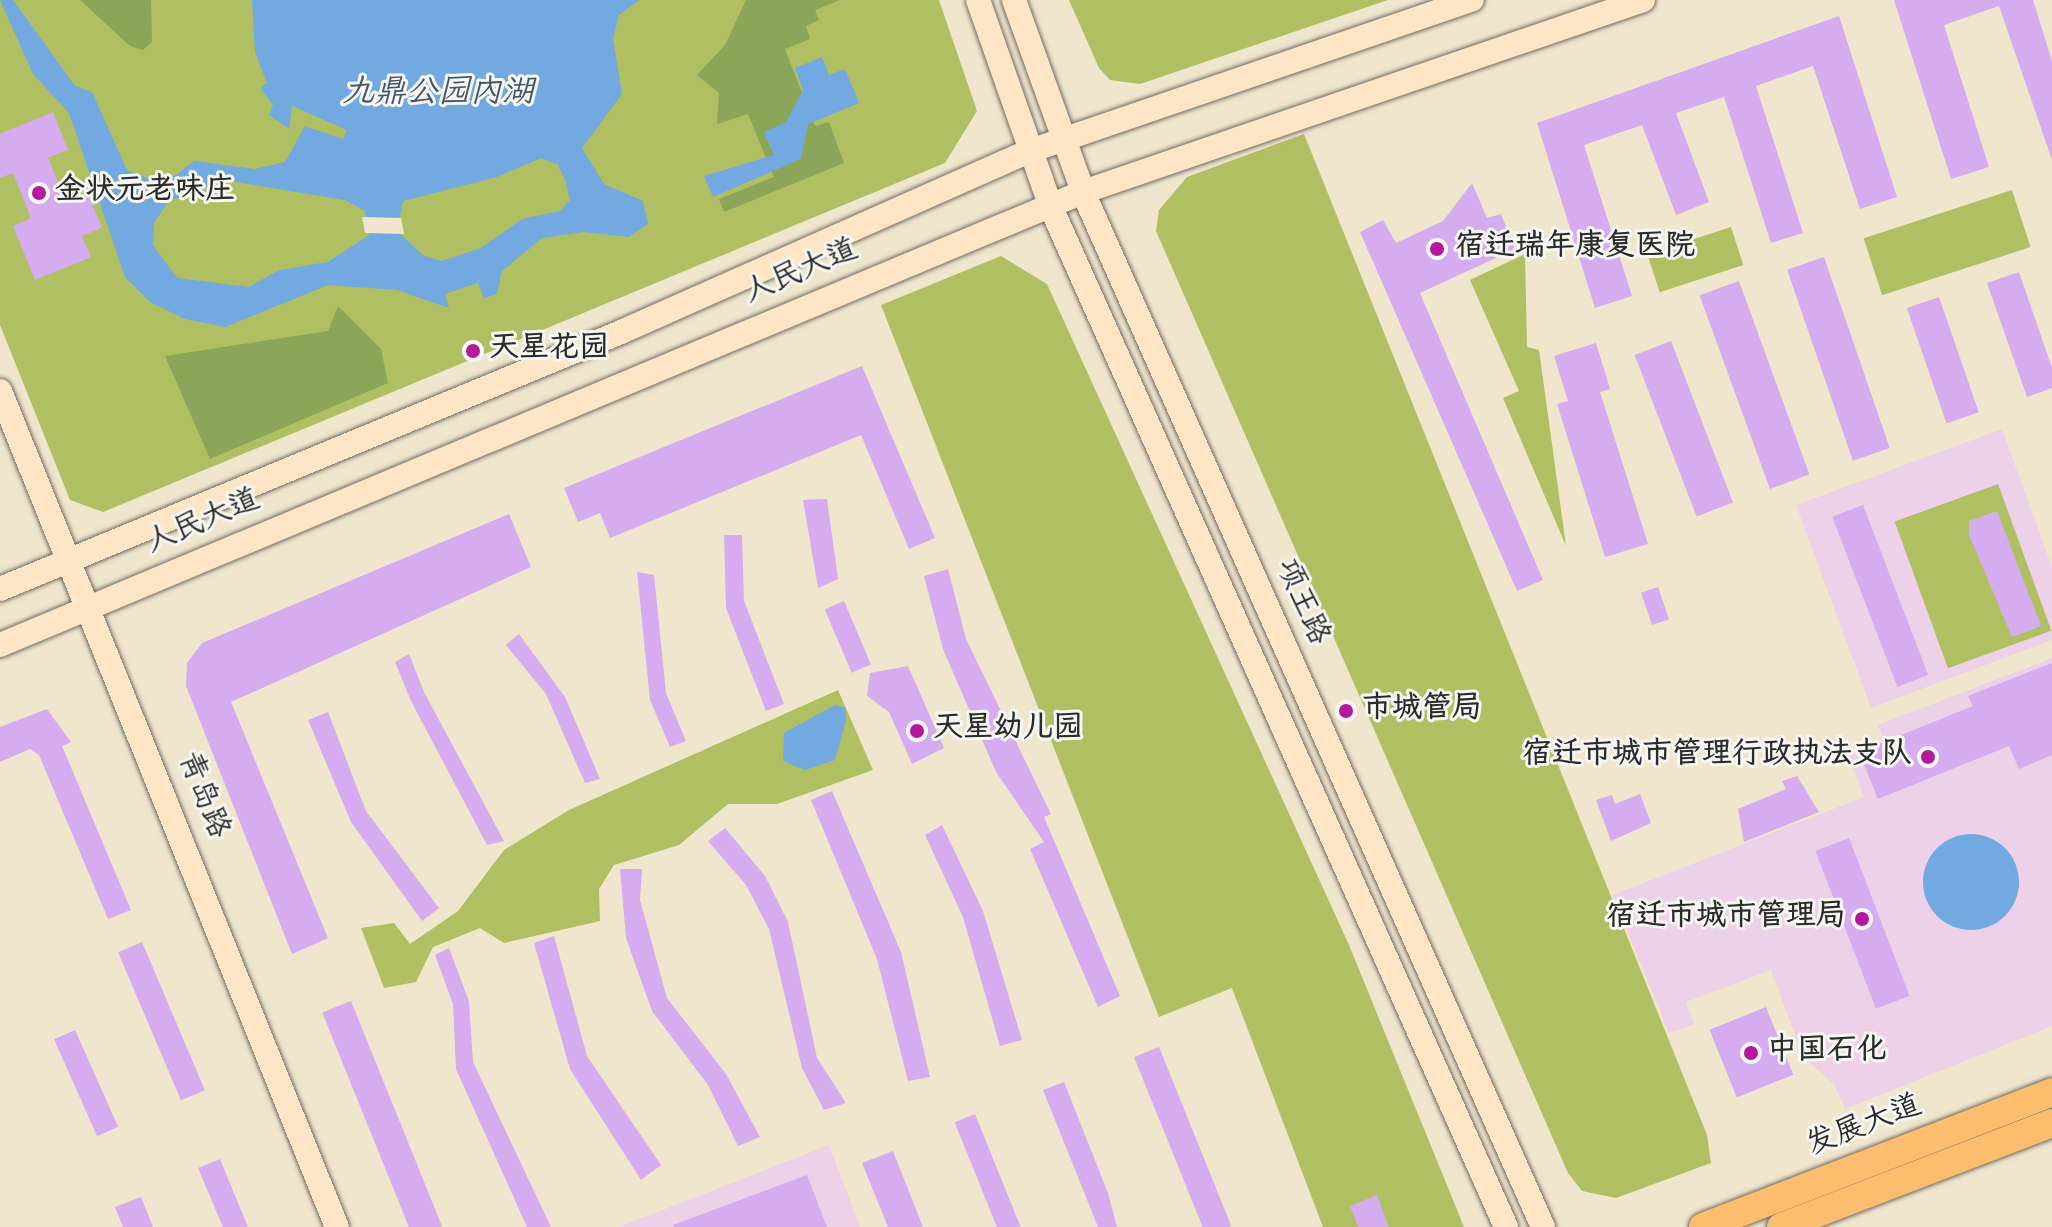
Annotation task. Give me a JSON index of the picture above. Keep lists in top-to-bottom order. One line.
{"streets":{"main road":["人民大道","项王路","青岛路","发展大道"]},"crossings":[["人民大道","项王路"],["人民大道","青岛路"]],"water":["九鼎公园内湖"],"places":["金状元老味庄","宿迁瑞年康复医院","天星花园","市城管局","天星幼儿园","宿迁市城市管理行政执法支队","宿迁市城市管理局","中国石化"]}
